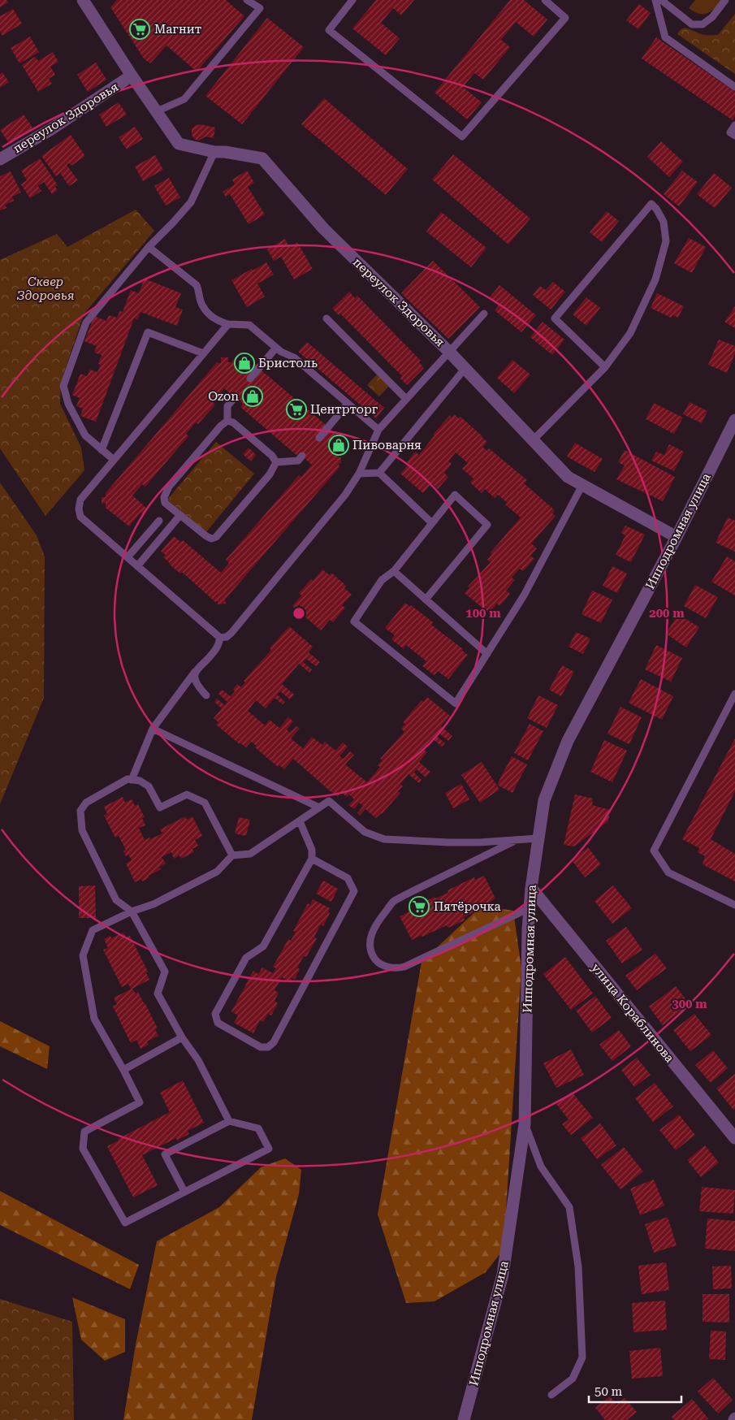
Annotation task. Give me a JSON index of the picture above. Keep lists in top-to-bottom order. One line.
{"streets":{"street":["переулок Здоровья","Ипподромная улица","улица Кораблинова"]},"crossings":[["переулок Здоровья","Ипподромная улица"],["Ипподромная улица","улица Кораблинова"]],"parks":["Сквер Здоровья"],"places":{"supermarket":["Магнит","Центрторг","Пятёрочка"],"shop":["Бристоль","Ozon","Пивоварня"]},"scale_bar":"50 m","rings":["100 m","200 m","300 m"]}
